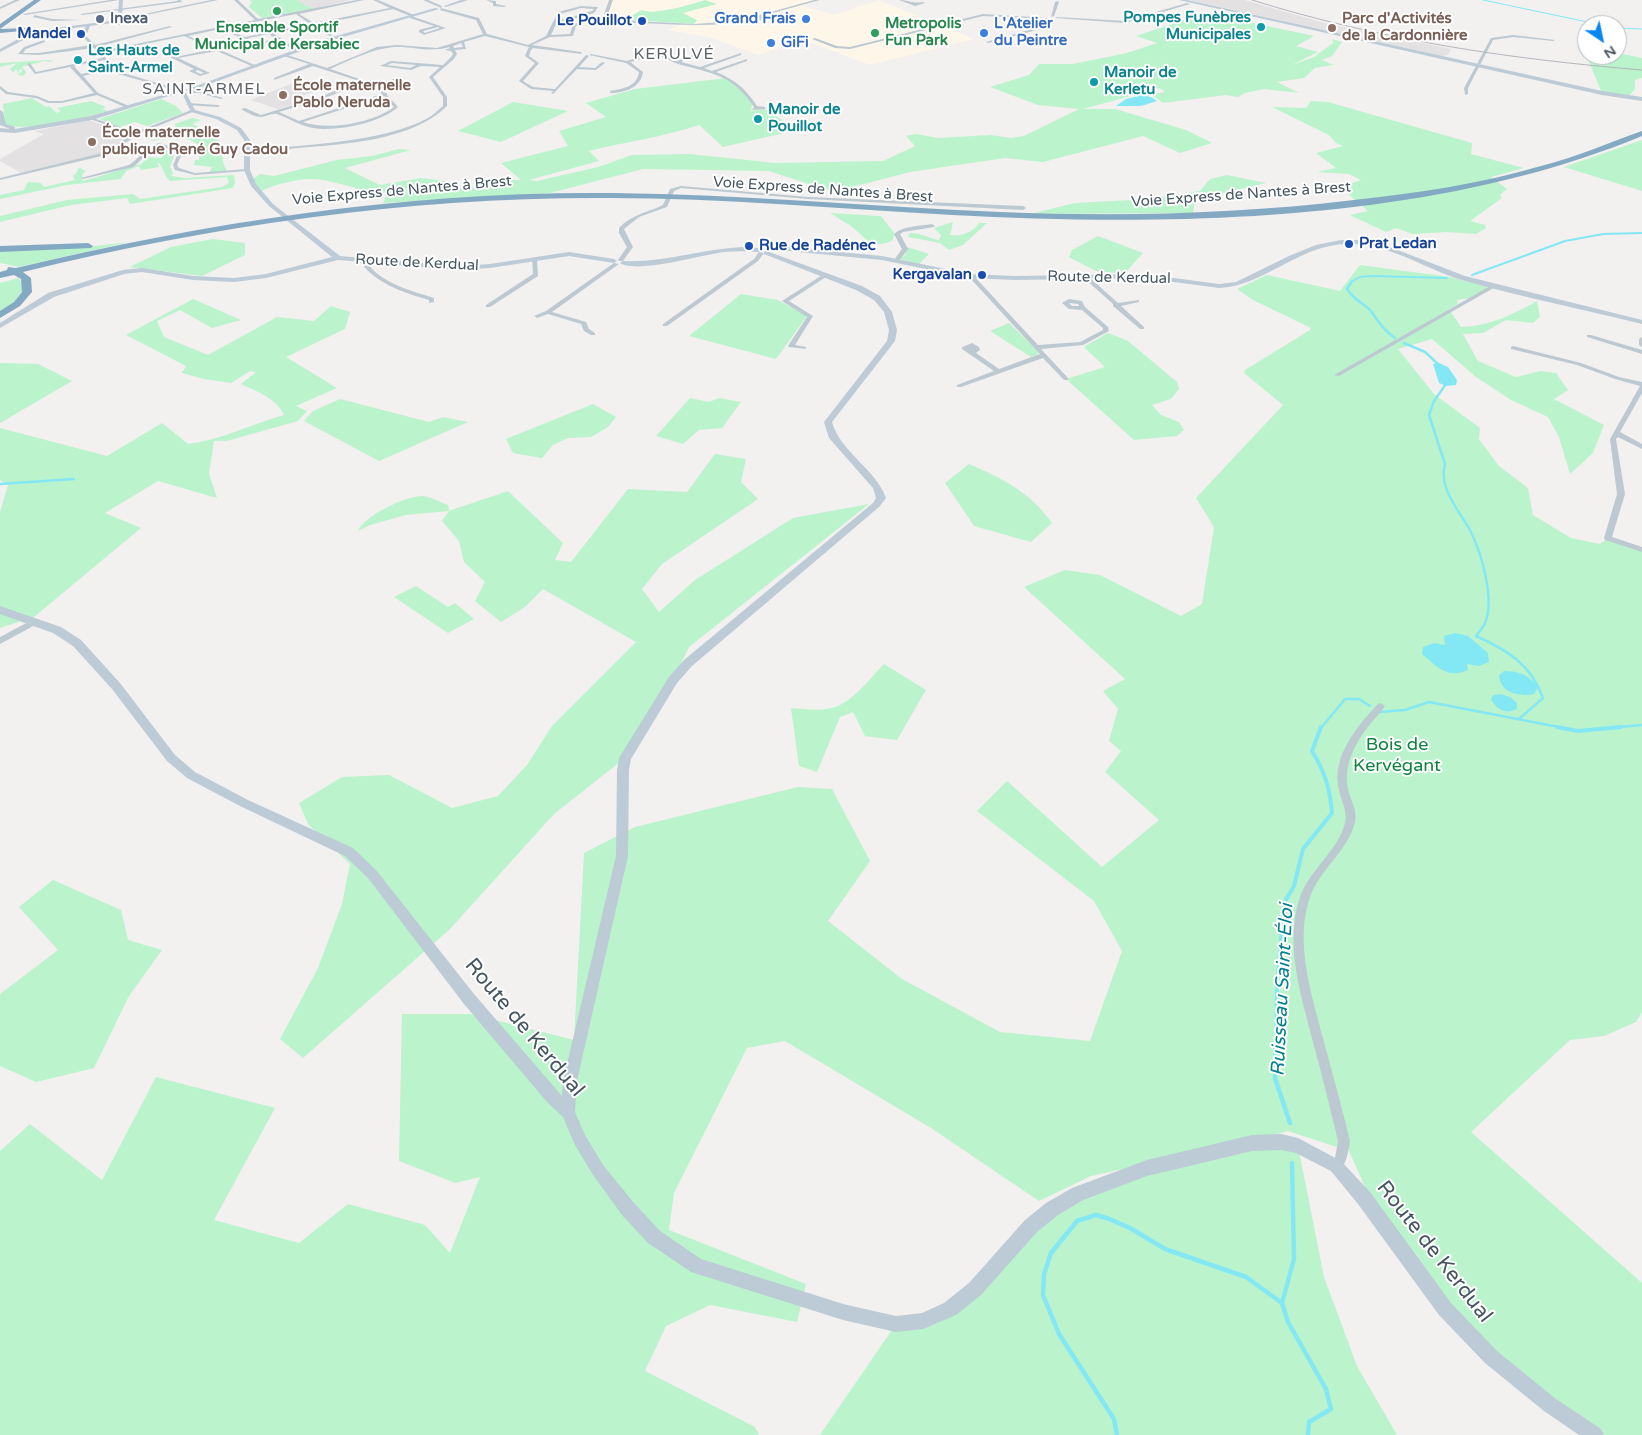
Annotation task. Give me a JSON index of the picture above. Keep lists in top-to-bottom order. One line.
{"streets":{"highway":["Voie Express de Nantes à Brest"],"street":["Route de Kerdual"]},"districts":["KERULVÉ","SAINT-ARMEL"],"water":["Ruisseau Saint-Éloi"],"parks":["Bois de Kervégant"],"places":["Ensemble Sportif Municipal de Kersabiec","Inexa","Grand Frais","Le Pouillot","Pompes Funèbres Municipales","Parc d'Activités de la Cardonnière","Metropolis Fun Park","L'Atelier du Peintre","Mandel","GiFi","Les Hauts de Saint-Armel","Manoir de Kerletu","École maternelle Pablo Neruda","Manoir de Pouillot","École maternelle publique René Guy Cadou","Prat Ledan","Rue de Radénec","Kergavalan"],"north":"bottom right"}
